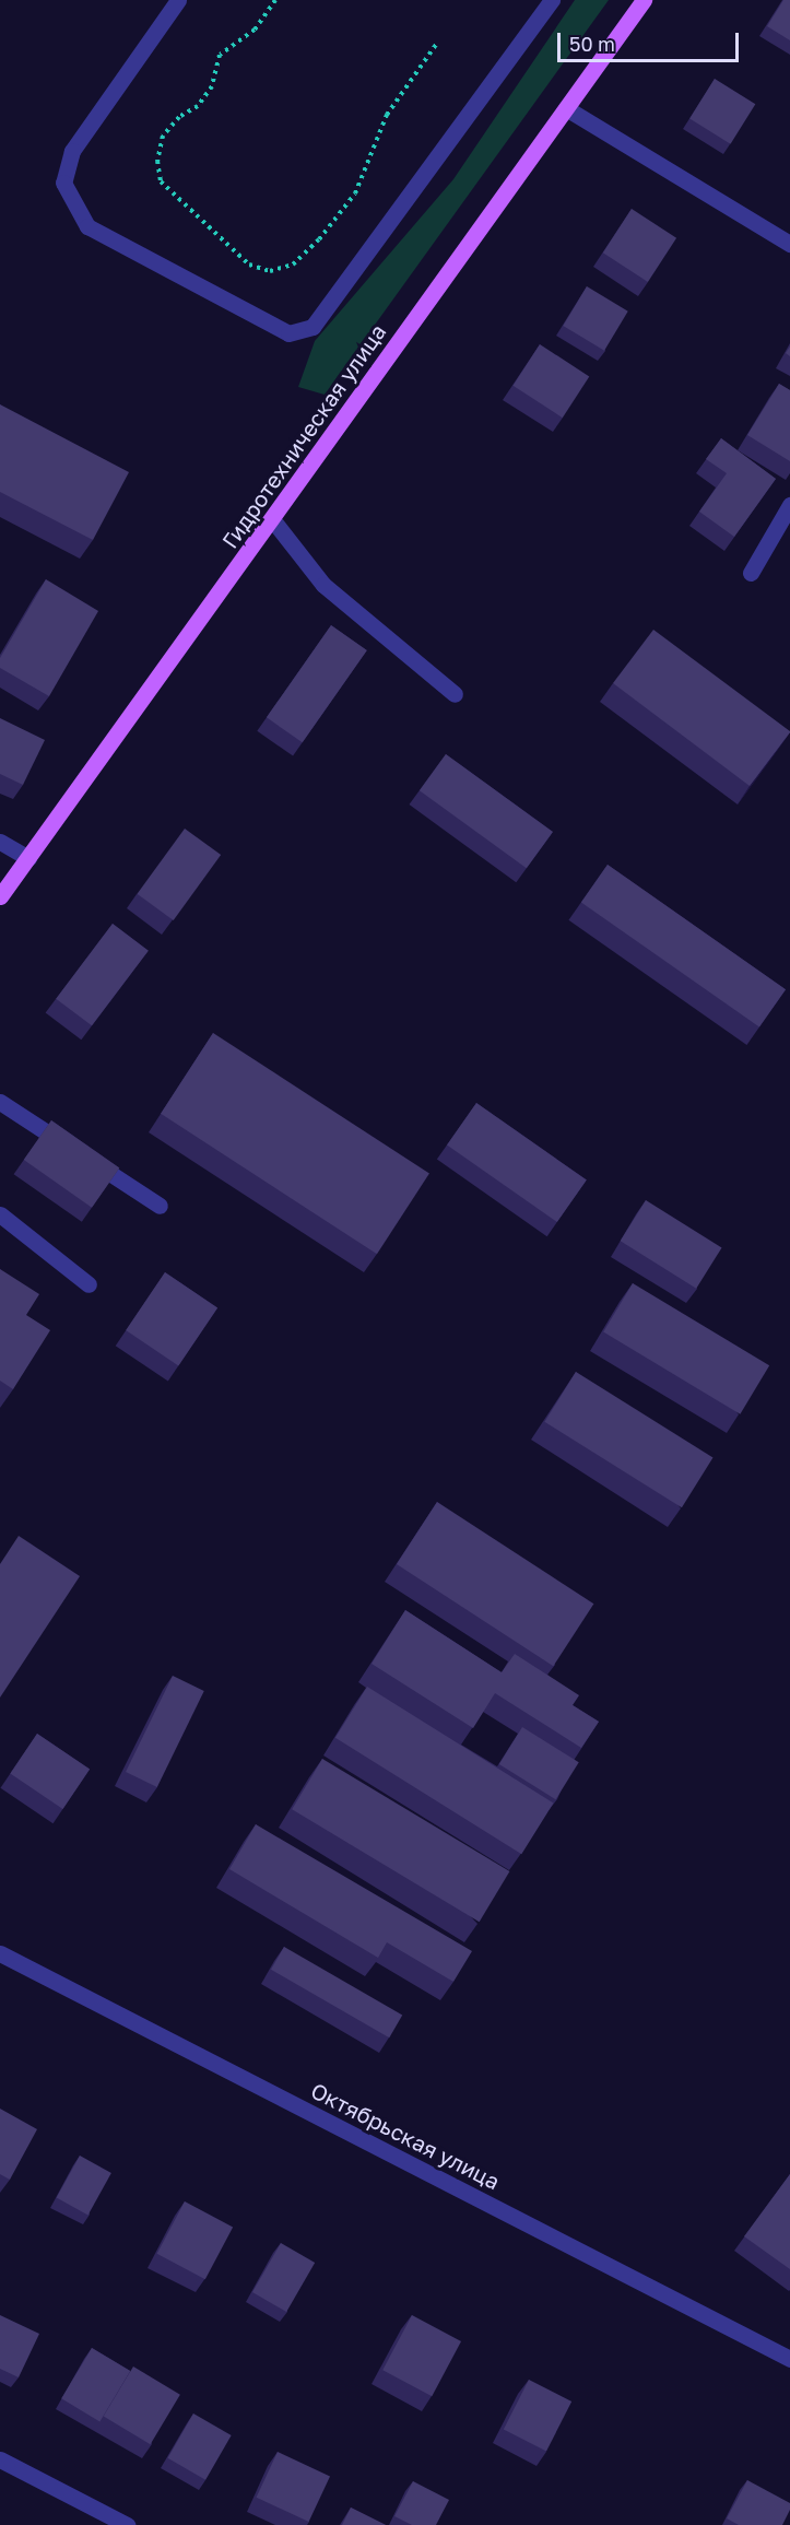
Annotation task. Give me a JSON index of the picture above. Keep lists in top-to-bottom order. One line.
{"streets":{"main road":["Гидротехническая улица"],"street":["Октябрьская улица"]},"scale_bar":"50 m"}
